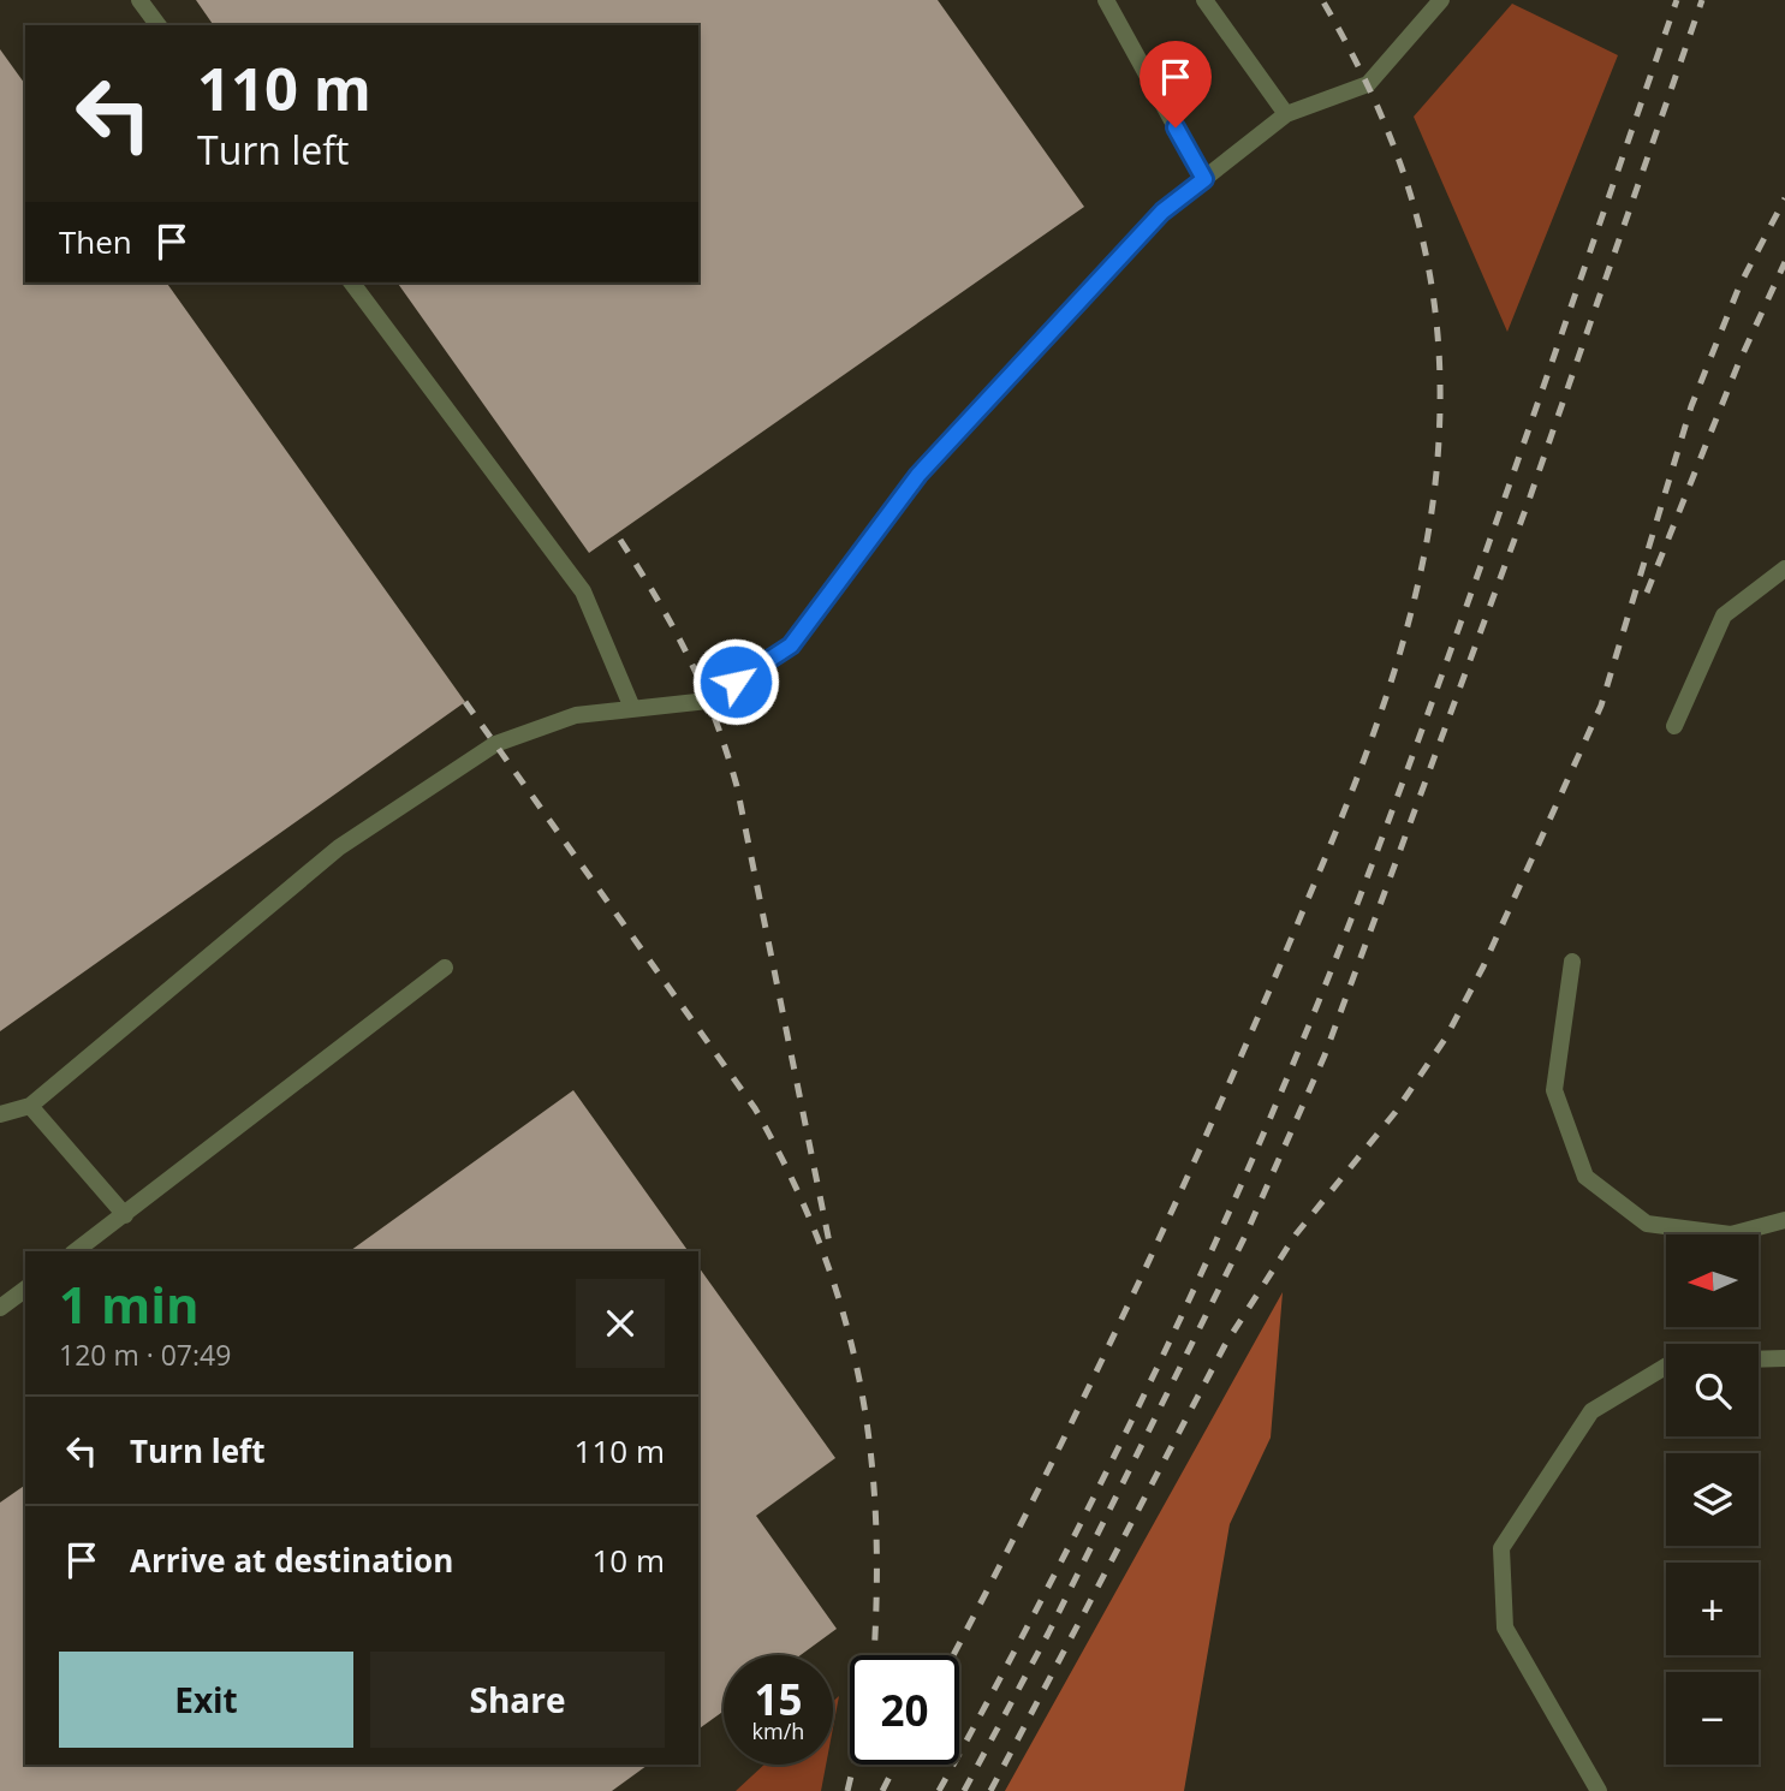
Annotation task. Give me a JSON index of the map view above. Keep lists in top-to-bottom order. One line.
{"north":"left","page":{"turn":["110 m","Turn left"],"then":"Then","map_buttons":["+","−"],"heading":["1 min","120 m · 07:49"],"list":[{"name":"Turn left","value":"110 m"},{"name":"Arrive at destination","value":"10 m"}],"buttons":["Exit","Share"],"speed":"15 km/h","limit":"20"}}
